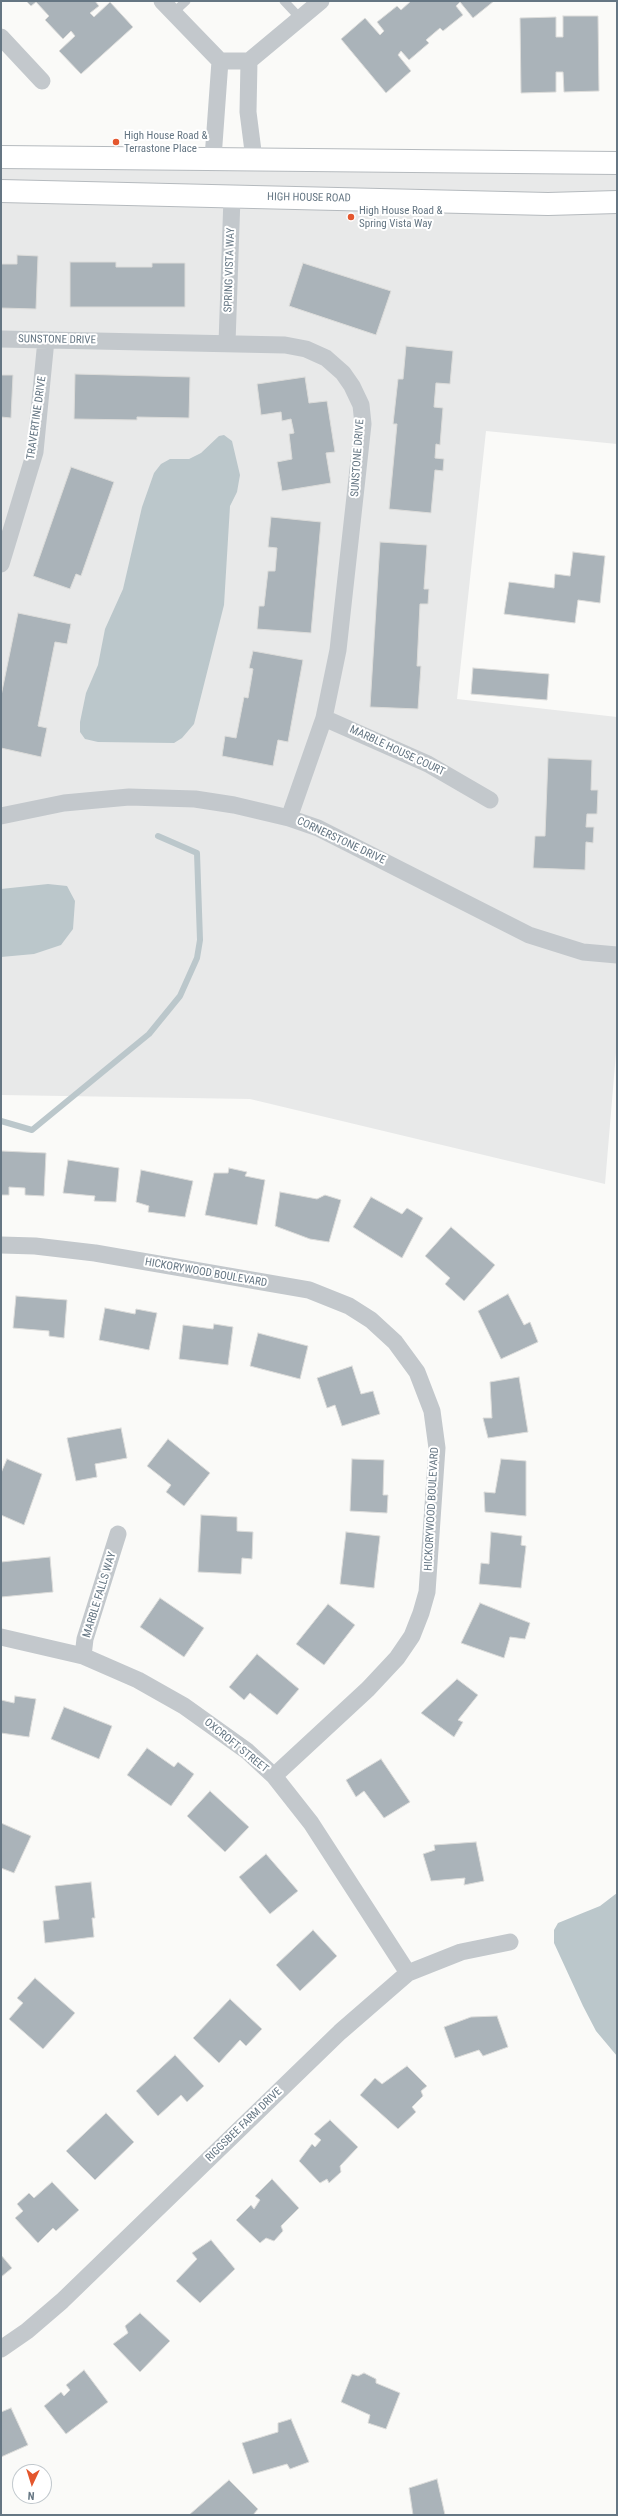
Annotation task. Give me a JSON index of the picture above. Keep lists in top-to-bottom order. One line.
{"streets":{"main road":["HIGH HOUSE ROAD"],"street":["SPRING VISTA WAY","SUNSTONE DRIVE","TRAVERTINE DRIVE","MARBLE HOUSE COURT","CORNERSTONE DRIVE","HICKORYWOOD BOULEVARD","MARBLE FALLS WAY","OXCROFT STREET","RIGGSBEE FARM DRIVE"]},"crossings":[["HIGH HOUSE ROAD","SPRING VISTA WAY"],["SPRING VISTA WAY","SUNSTONE DRIVE"],["SUNSTONE DRIVE","TRAVERTINE DRIVE"],["SUNSTONE DRIVE","MARBLE HOUSE COURT"],["SUNSTONE DRIVE","CORNERSTONE DRIVE"],["HICKORYWOOD BOULEVARD","OXCROFT STREET"],["MARBLE FALLS WAY","OXCROFT STREET"],["OXCROFT STREET","RIGGSBEE FARM DRIVE"]],"places":["High House Road & Terrastone Place","High House Road & Spring Vista Way"],"north":"bottom"}
